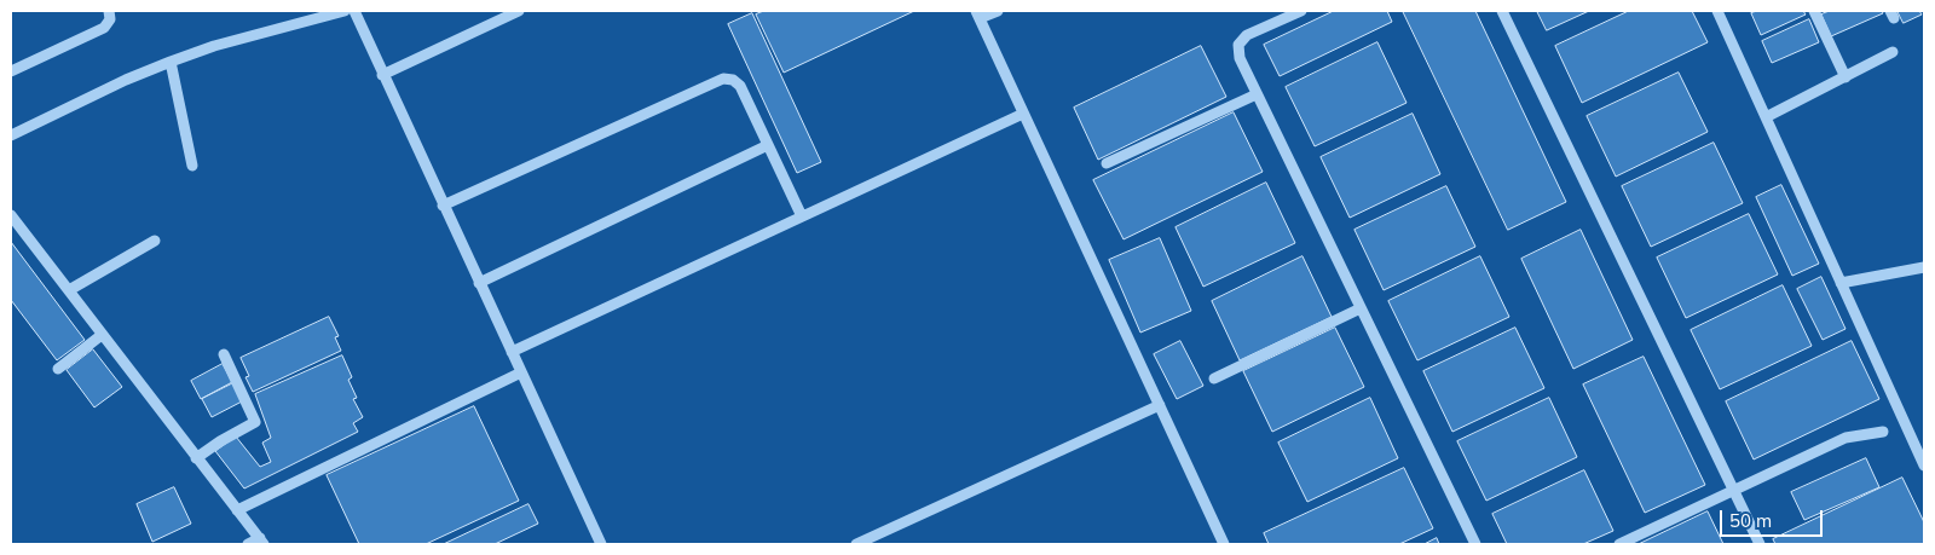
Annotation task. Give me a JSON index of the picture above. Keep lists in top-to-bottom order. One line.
{"scale_bar":"50 m"}
